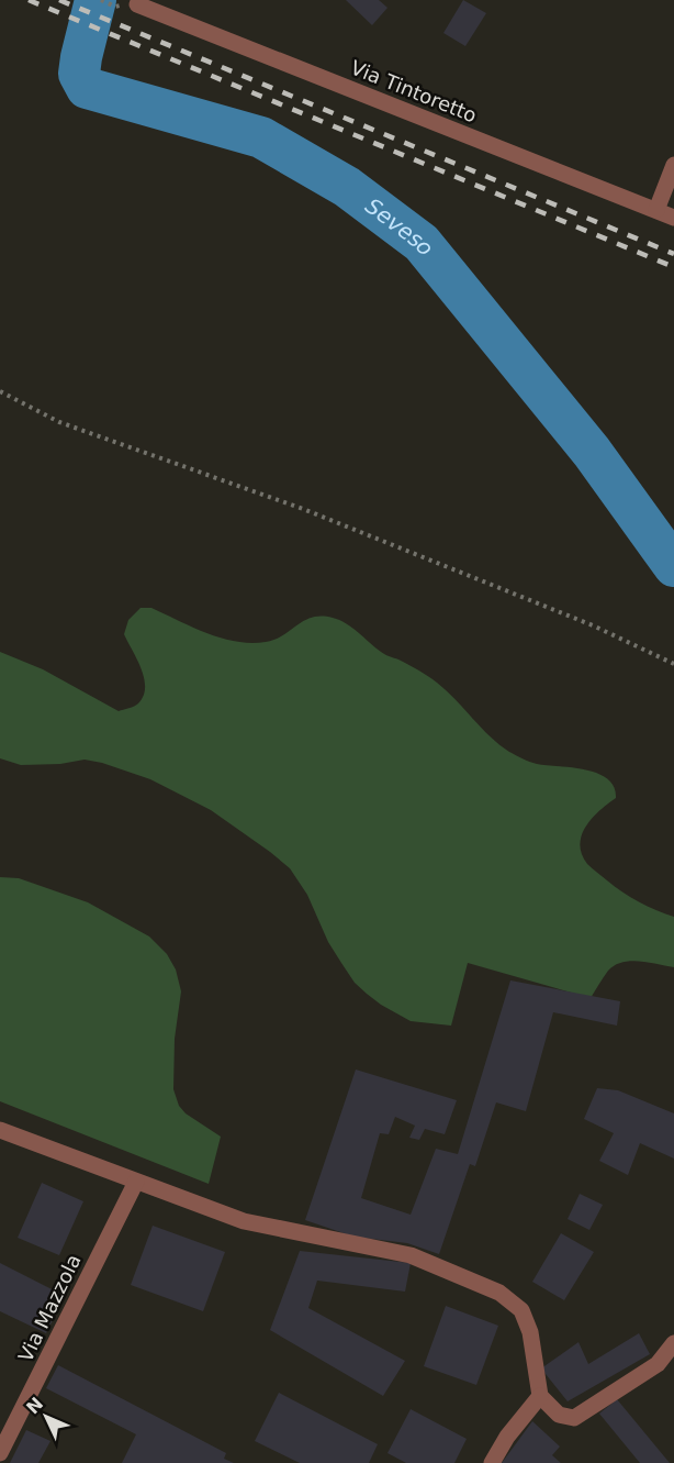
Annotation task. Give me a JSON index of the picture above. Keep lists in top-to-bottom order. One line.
{"streets":{"street":["Via Tintoretto","Via Mazzola"]},"water":["Seveso"],"north":"top left"}
